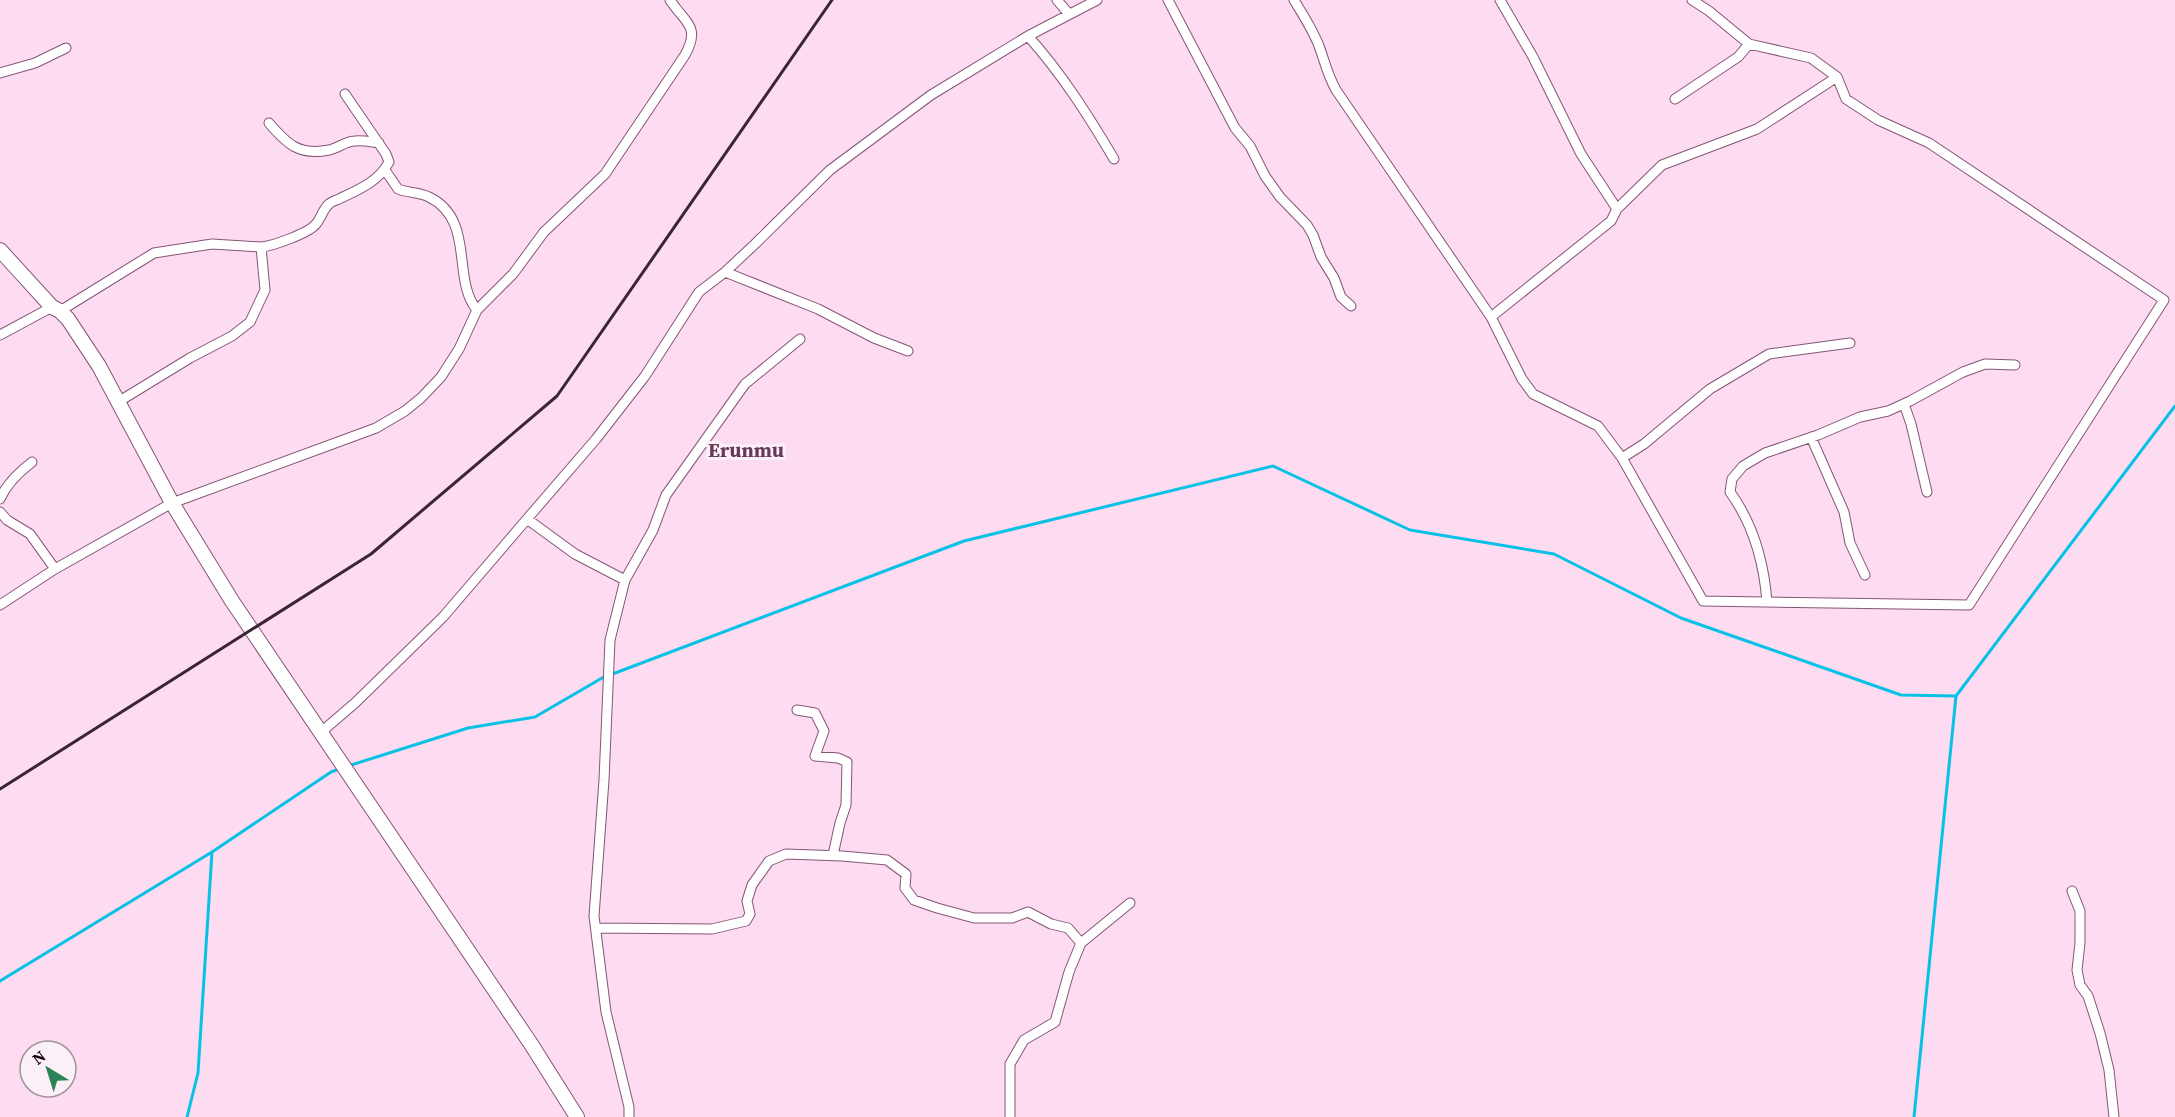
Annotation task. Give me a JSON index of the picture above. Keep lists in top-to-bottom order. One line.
{"districts":["Erunmu"],"north":"top left"}
